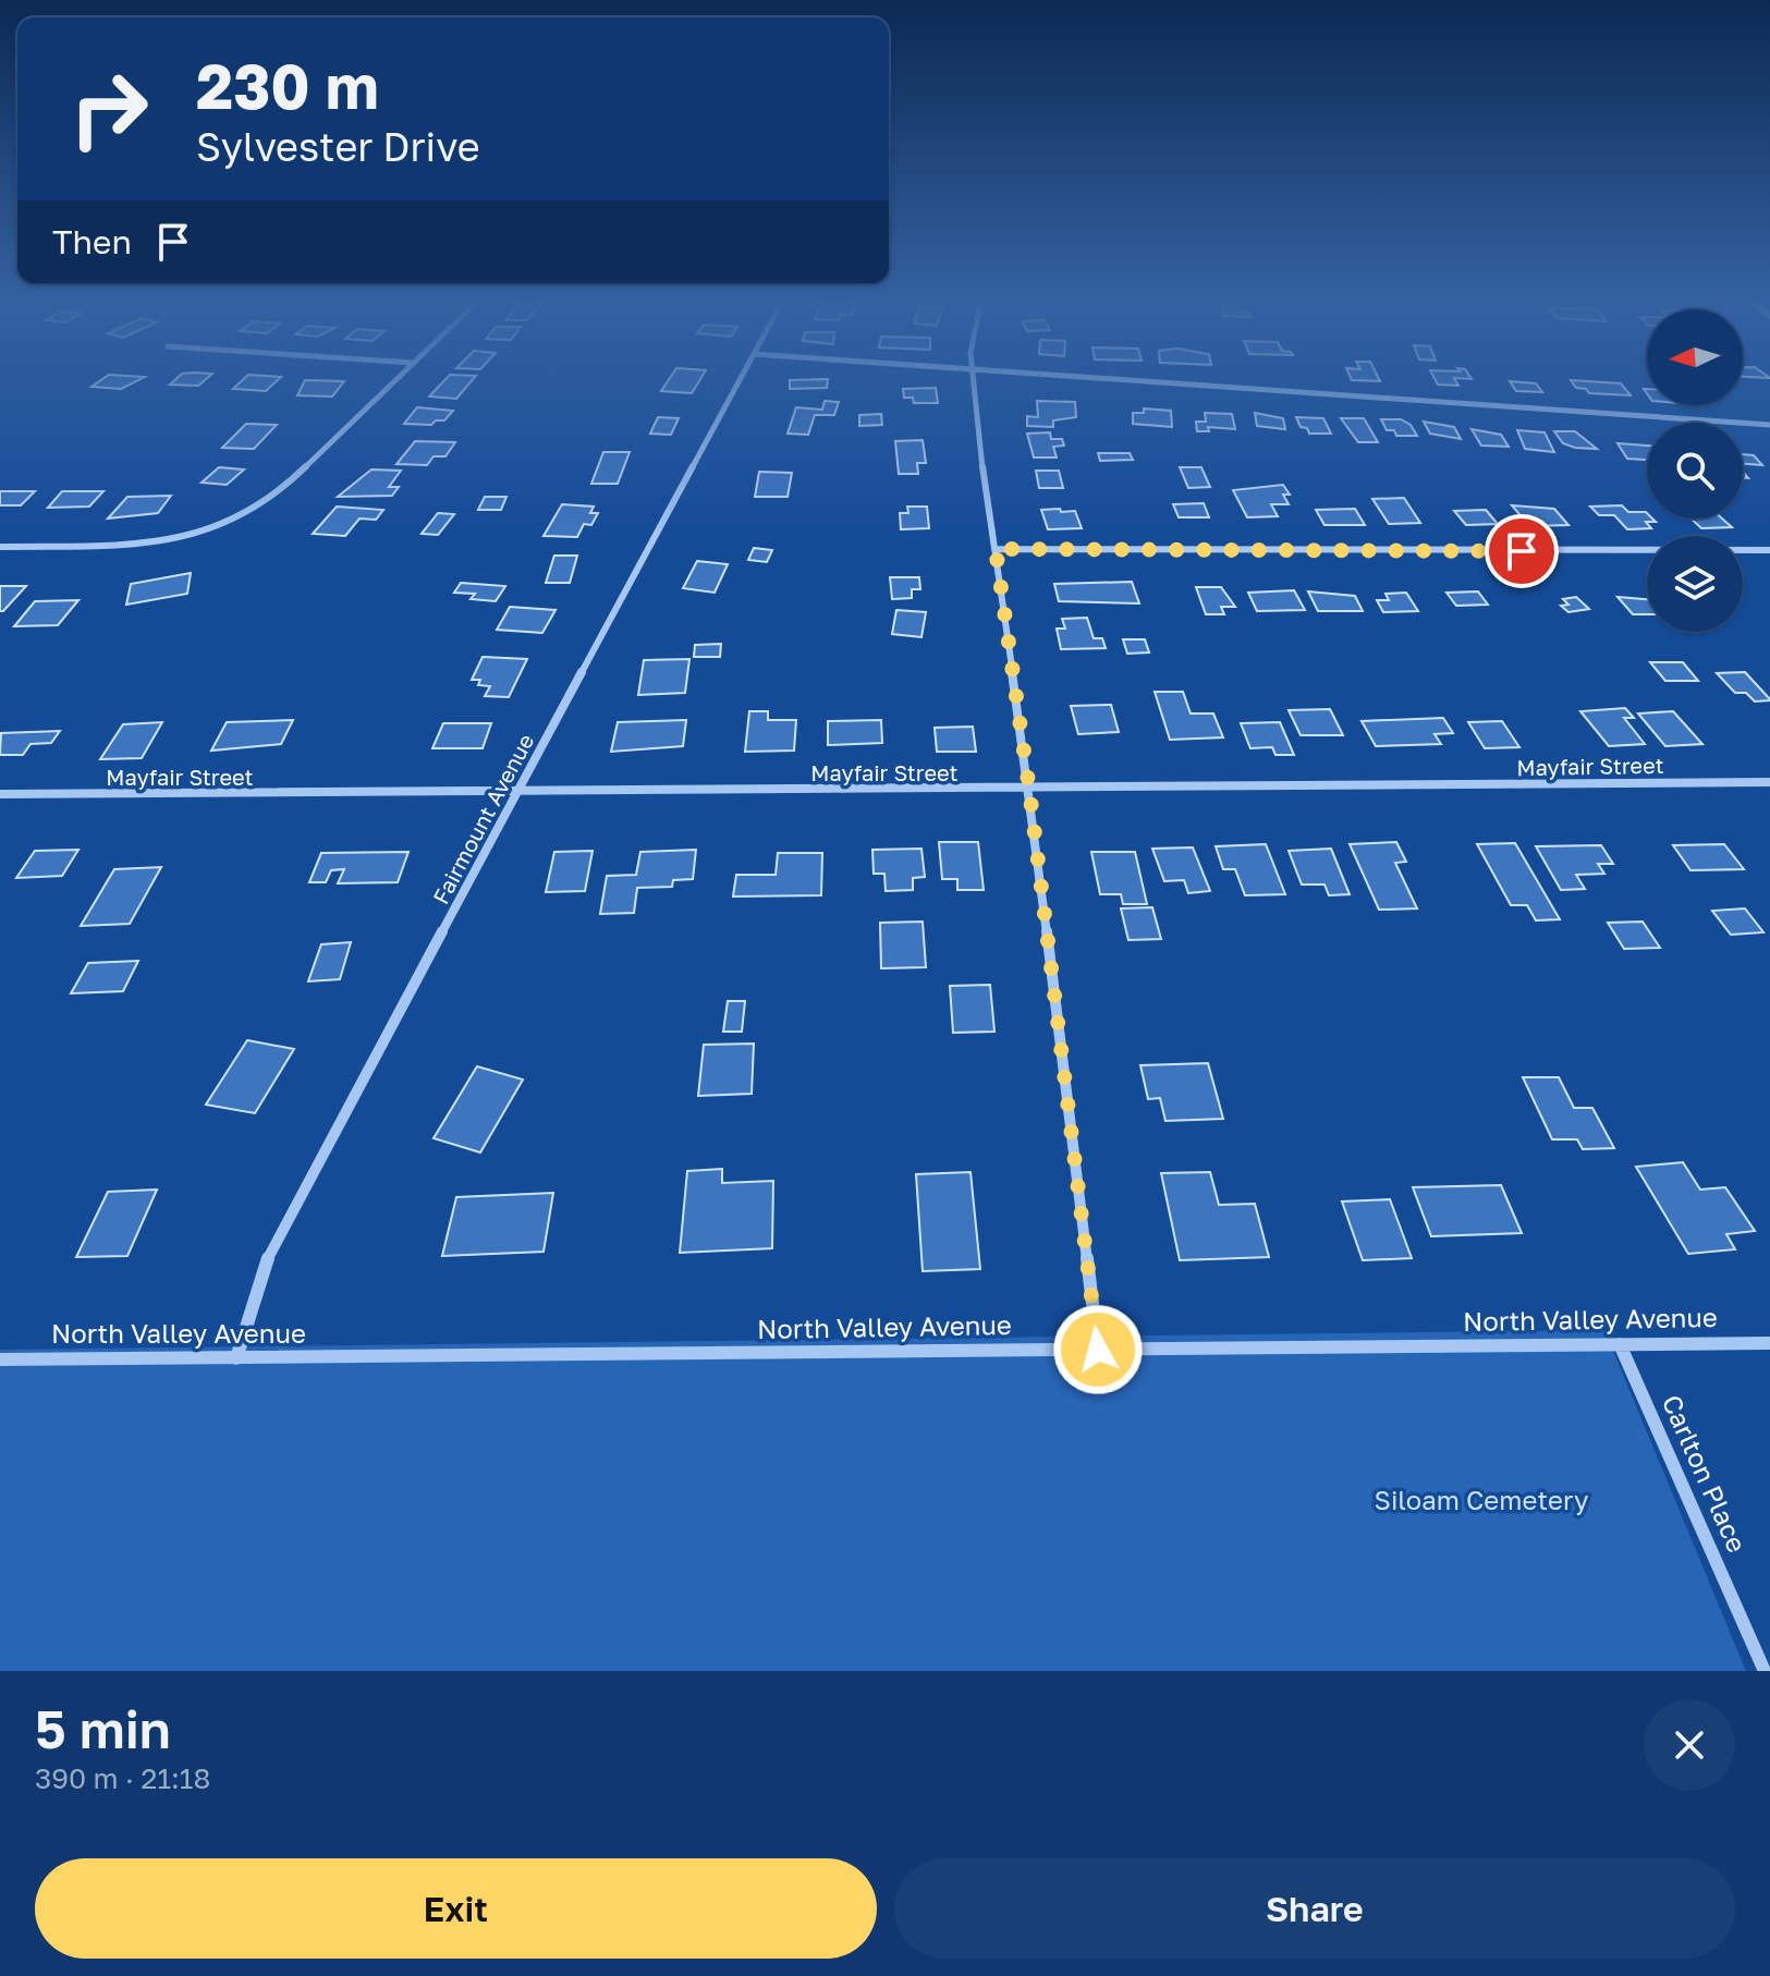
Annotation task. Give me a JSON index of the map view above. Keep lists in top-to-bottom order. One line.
{"streets":{"street":["Mayfair Street","Fairmount Avenue","North Valley Avenue","Carlton Place"]},"crossings":[["Mayfair Street","Fairmount Avenue"],["Fairmount Avenue","North Valley Avenue"],["North Valley Avenue","Carlton Place"]],"parks":["Siloam Cemetery"],"north":"left","page":{"turn":["230 m","Sylvester Drive"],"then":"Then","heading":["5 min","390 m · 21:18"],"buttons":["Exit","Share"]}}
